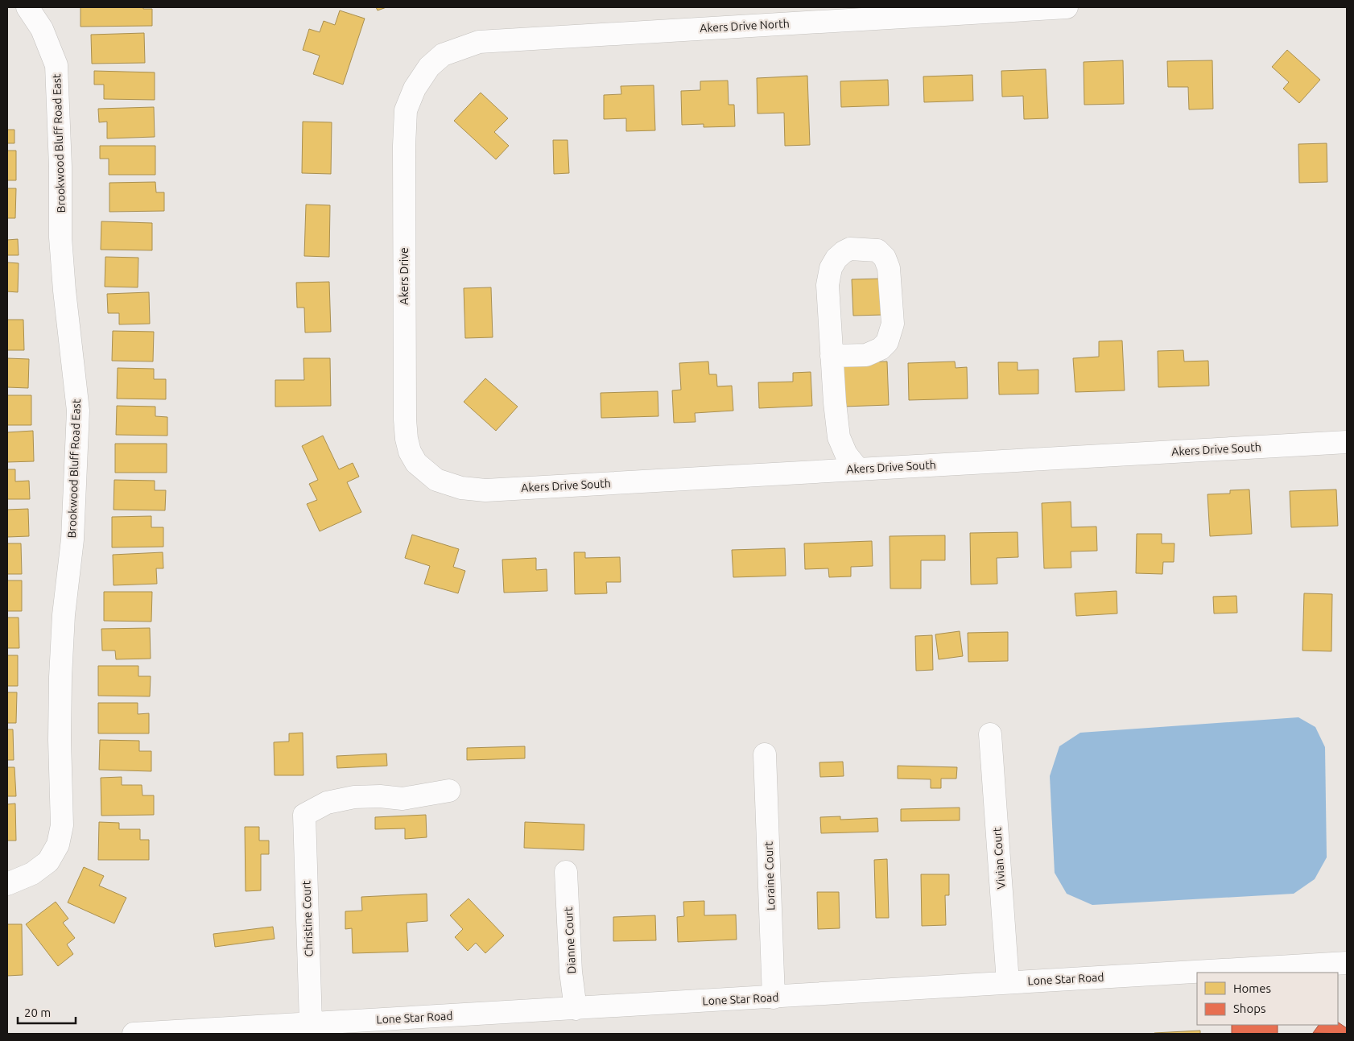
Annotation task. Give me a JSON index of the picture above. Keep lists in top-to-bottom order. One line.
{"streets":{"street":["Akers Drive North","Brookwood Bluff Road East","Akers Drive","Akers Drive South","Vivian Court","Loraine Court","Christine Court","Dianne Court","Lone Star Road"]},"crossings":[["Akers Drive North","Akers Drive"],["Akers Drive","Akers Drive South"],["Vivian Court","Lone Star Road"],["Loraine Court","Lone Star Road"],["Christine Court","Lone Star Road"],["Dianne Court","Lone Star Road"]],"legend":["Homes","Shops"],"scale_bar":"20 m"}
